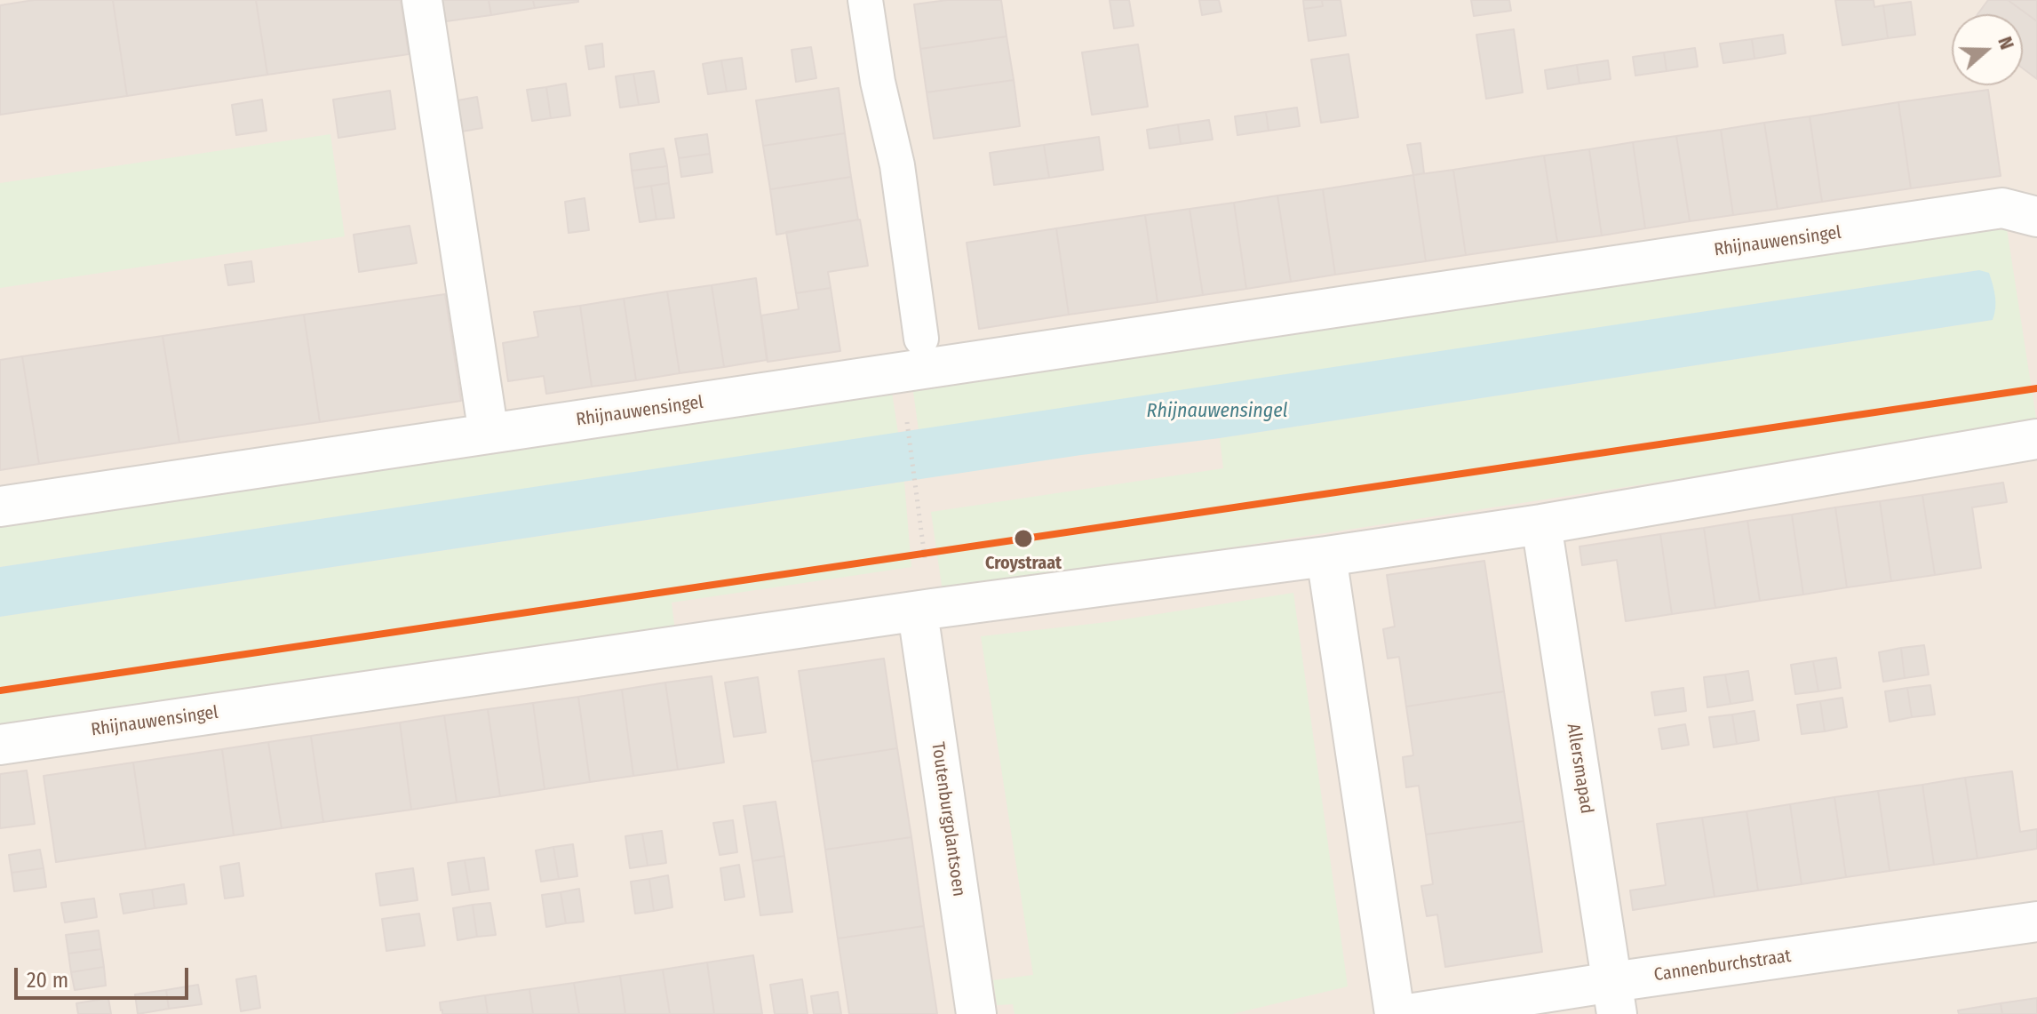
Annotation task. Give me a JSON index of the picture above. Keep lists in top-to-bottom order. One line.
{"streets":{"street":["Rhijnauwensingel","Allersmapad","Toutenburgplantsoen","Cannenburchstraat"]},"crossings":[["Rhijnauwensingel","Allersmapad"],["Allersmapad","Cannenburchstraat"]],"water":["Rhijnauwensingel"],"places":["Croystraat"],"scale_bar":"20 m","north":"right"}
